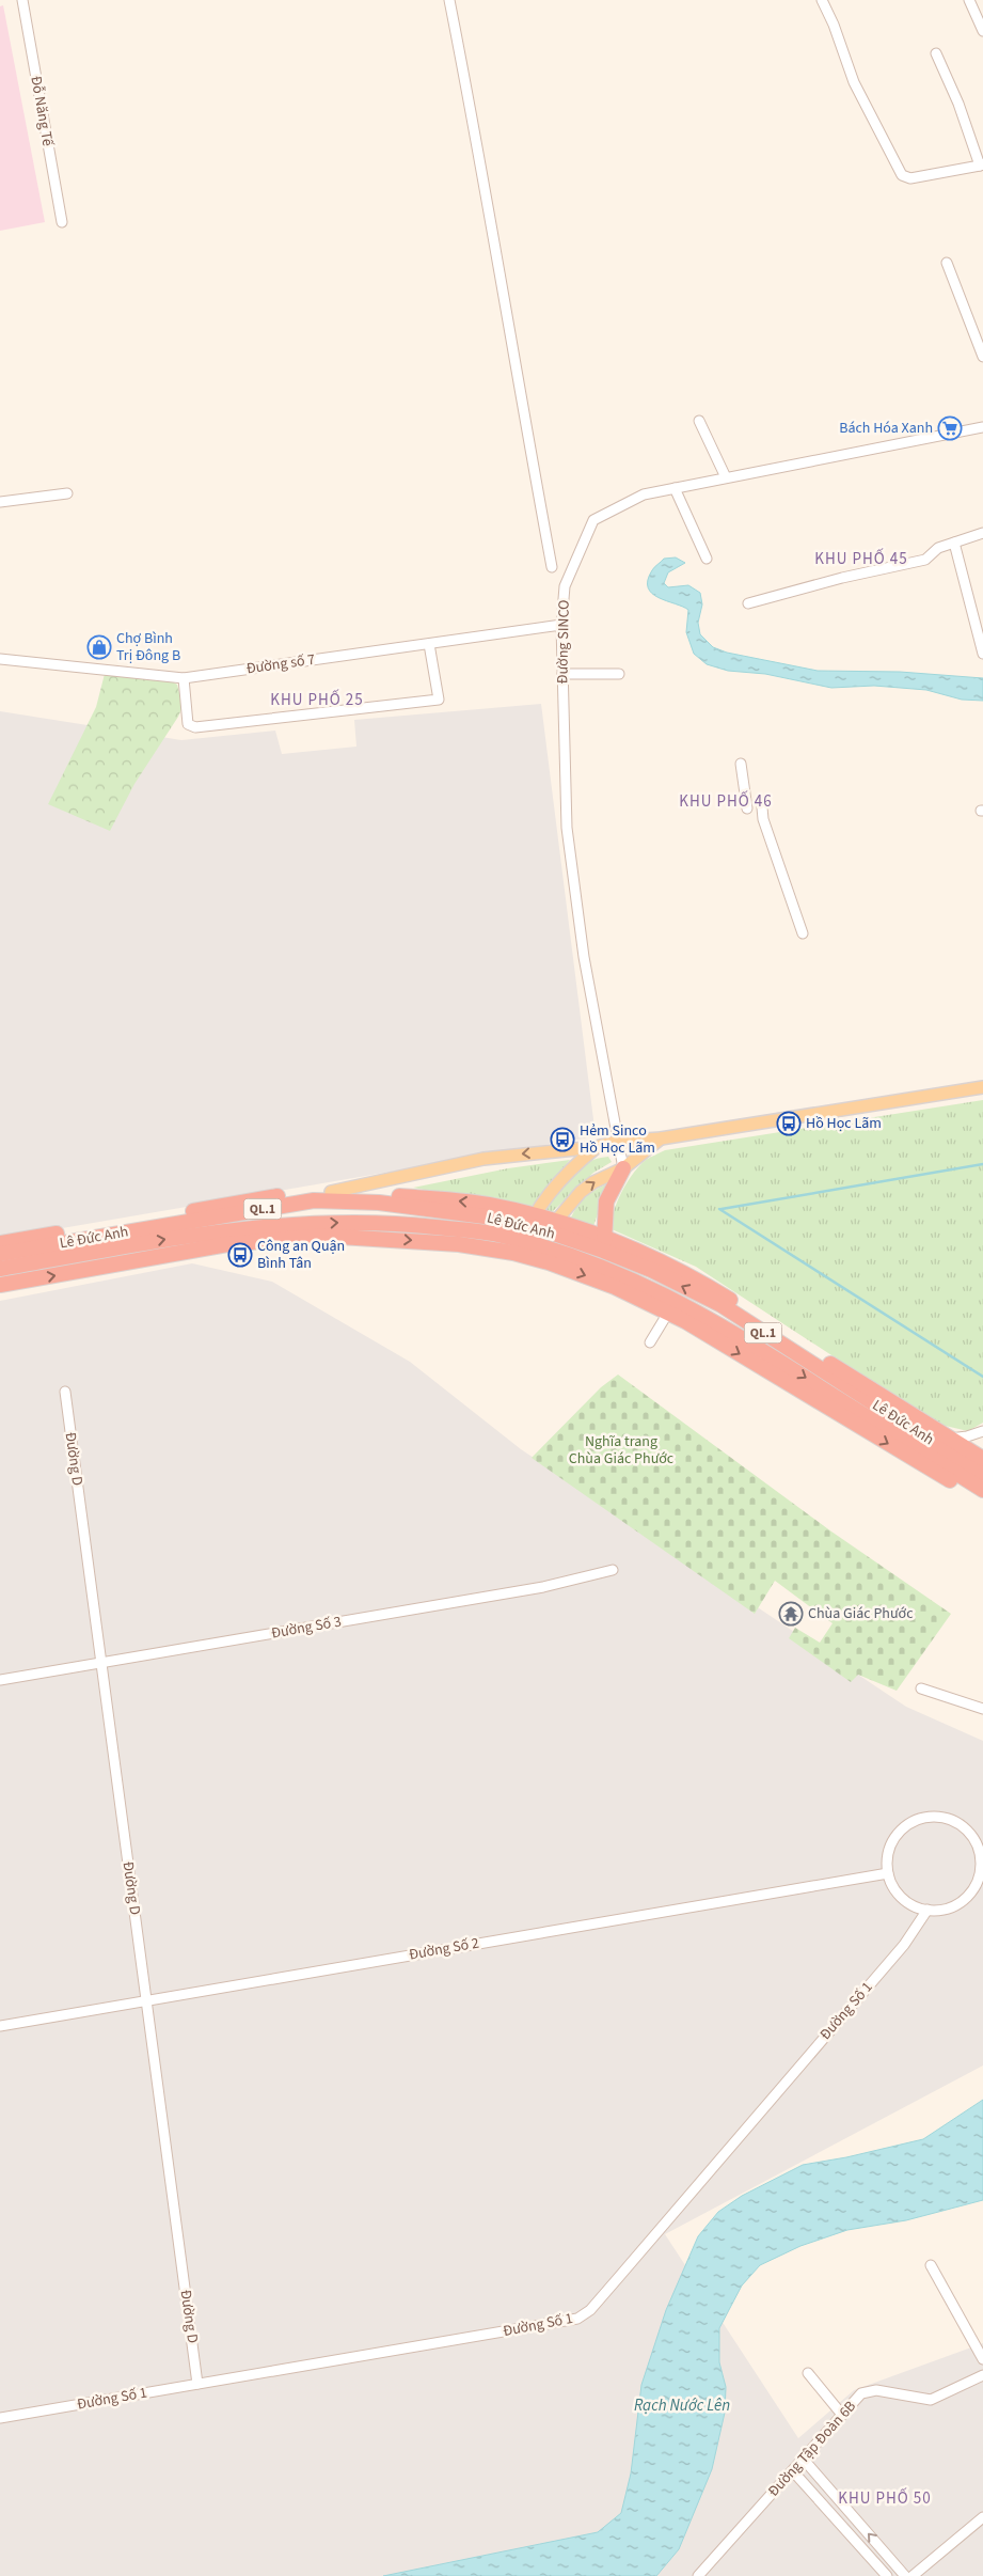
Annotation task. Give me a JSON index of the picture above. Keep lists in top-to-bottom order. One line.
{"streets":{"highway":["QL.1","Lê Đức Anh"],"street":["Đỗ Năng Tế","Đường SINCO","Đường số 7","Đường D","Đường Số 3","Đường Số 2","Đường Số 1","Đường Tập Đoàn 6B"]},"crossings":[["Đường SINCO","Đường số 7"],["Đường D","Đường Số 3"],["Đường D","Đường Số 2"],["Đường D","Đường Số 1"],["Đường Số 2","Đường Số 1"]],"districts":["KHU PHỐ 45","KHU PHỐ 25","KHU PHỐ 46","KHU PHỐ 50"],"water":["Rạch Nước Lên"],"parks":["Nghĩa trang Chùa Giác Phước"],"places":{"supermarket":["Bách Hóa Xanh"],"shop":["Chợ Bình Trị Đông B"],"bus stop":["Hồ Học Lãm","Hẻm Sinco Hồ Học Lãm","Công an Quận Bình Tân"],"temple":["Chùa Giác Phước"]}}
